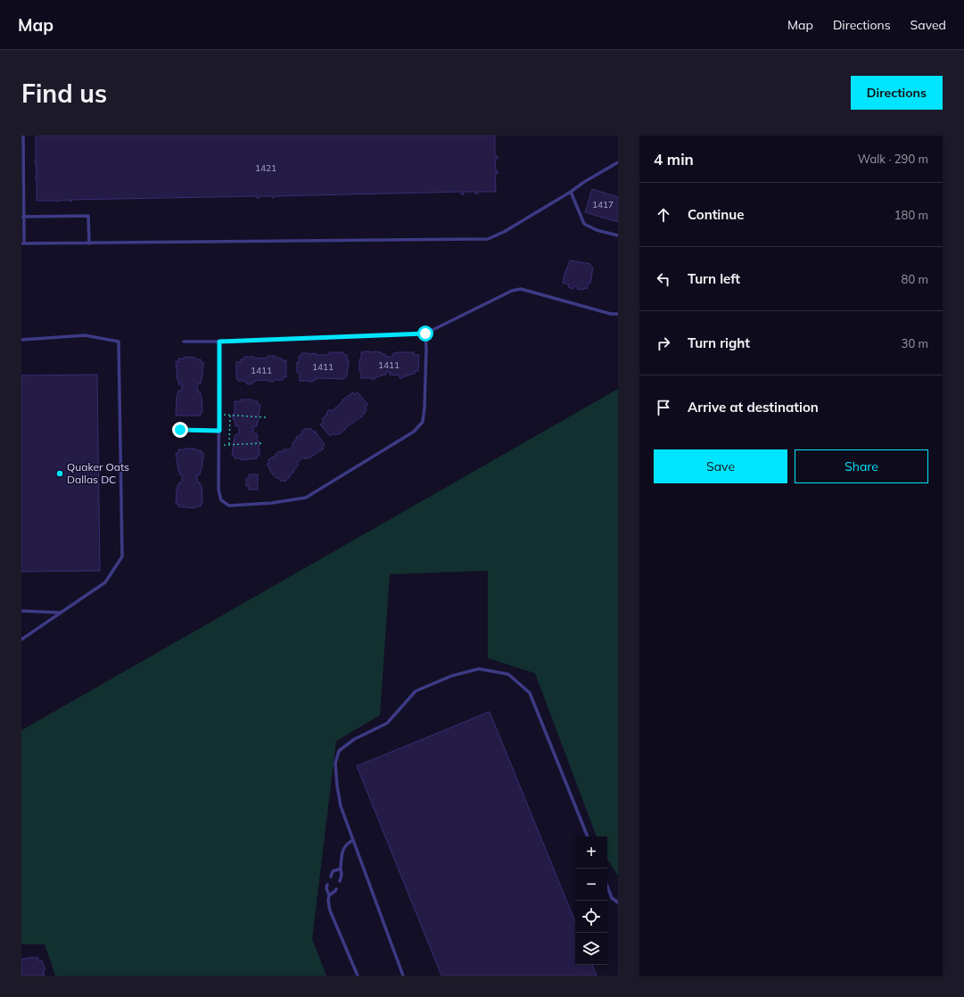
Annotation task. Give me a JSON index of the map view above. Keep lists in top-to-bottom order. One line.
{"places":["Quaker Oats Dallas DC"],"house_numbers":["1421","1417","1411","1411","1411"],"page":{"header":"Map","nav":["Map","Directions","Saved"],"buttons":["Directions",["Save","Share"]],"title":"Find us","heading":["4 min","Walk · 290 m"],"list":[["Continue","180 m"],["Turn left","80 m"],["Turn right","30 m"],"Arrive at destination"],"map_buttons":["+","−"]}}
